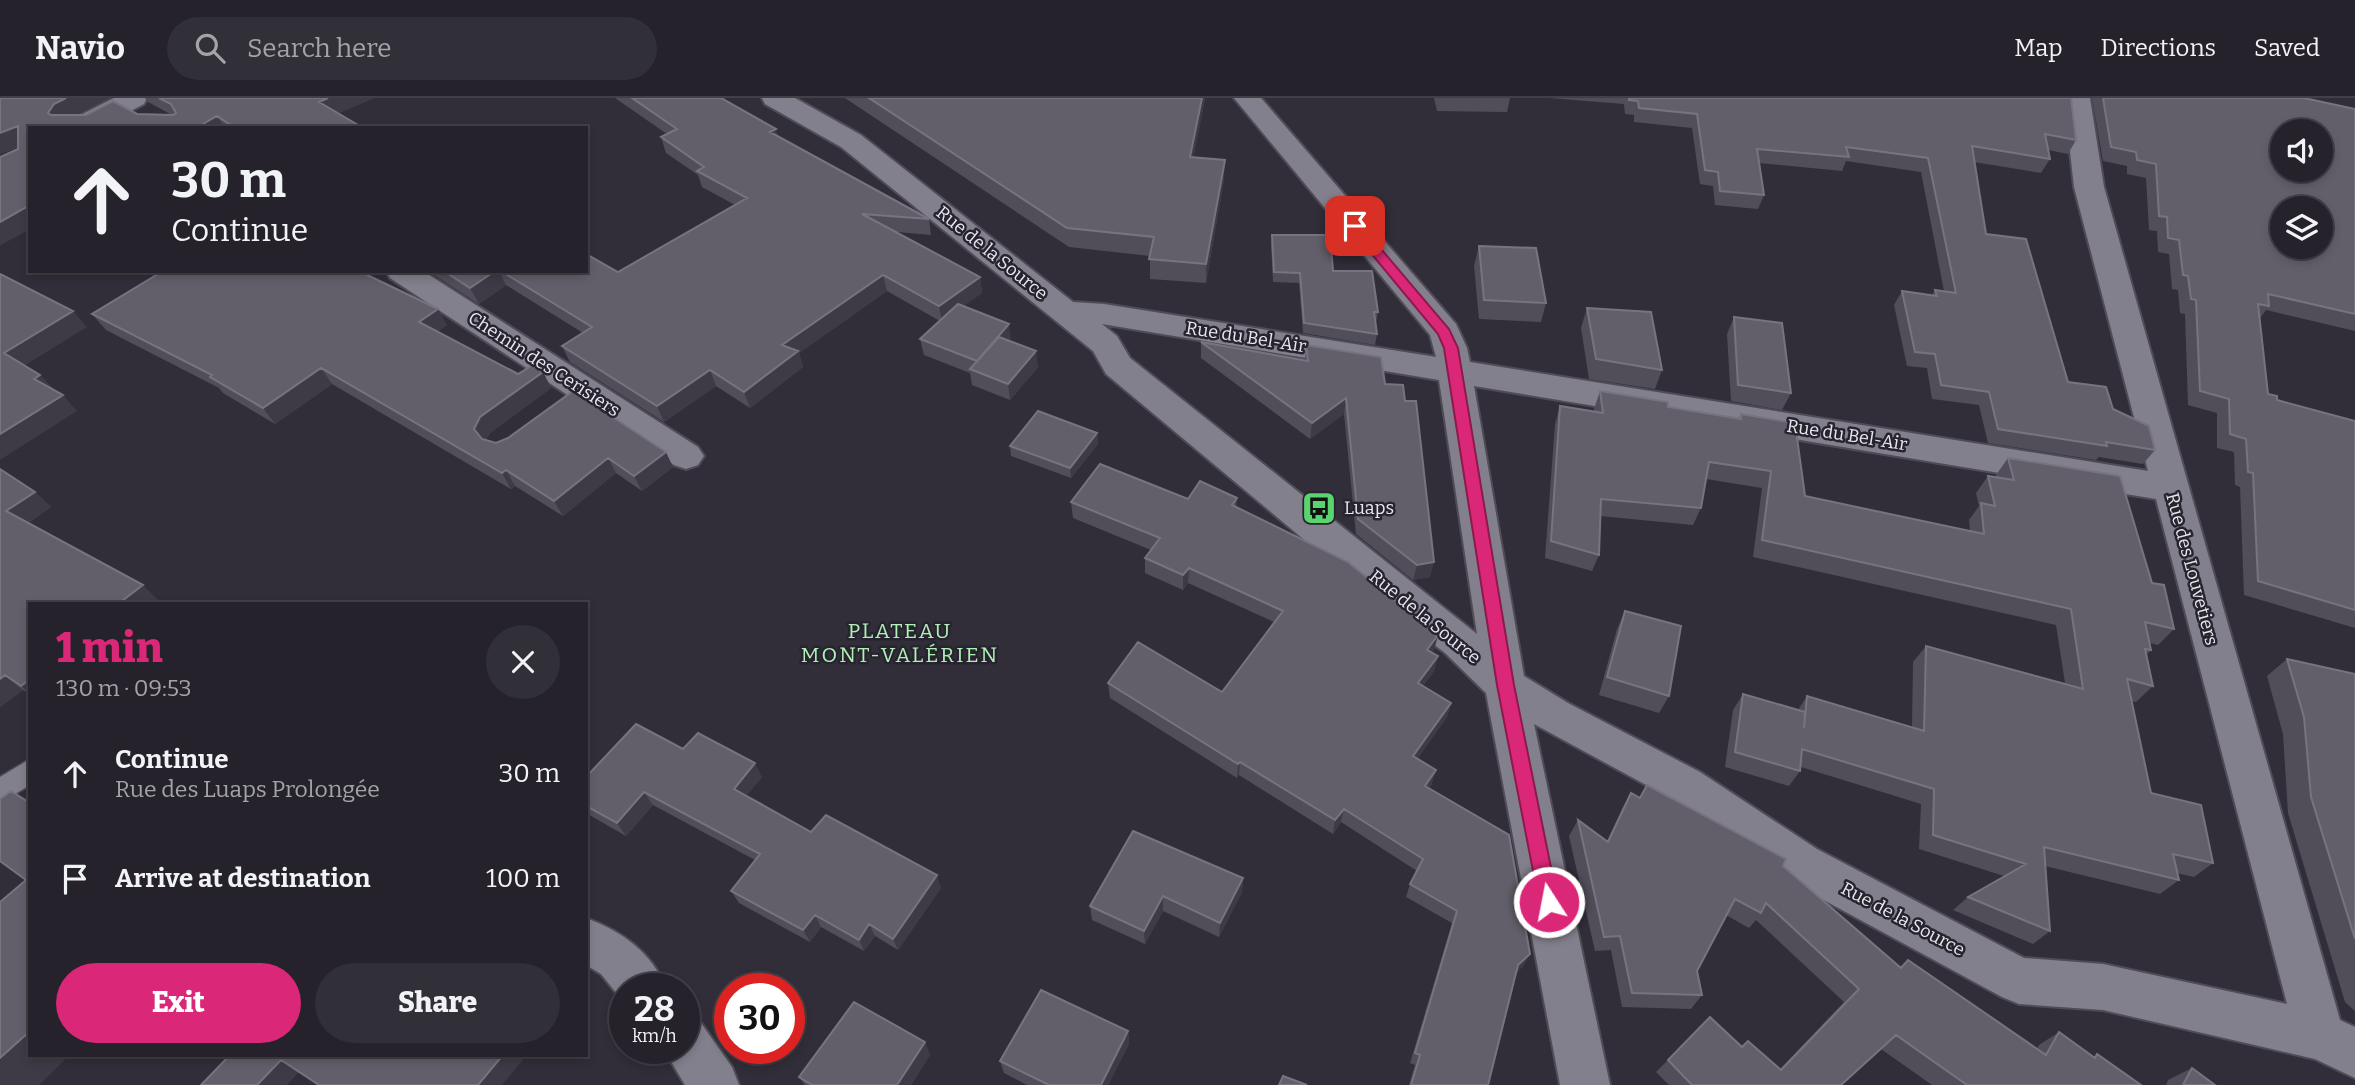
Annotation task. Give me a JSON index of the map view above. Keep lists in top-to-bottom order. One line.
{"streets":{"street":["Rue de la Source","Rue du Bel-Air","Chemin des Cerisiers","Rue des Louvetiers"]},"crossings":[["Rue de la Source","Rue du Bel-Air"],["Rue de la Source","Rue des Louvetiers"],["Rue du Bel-Air","Rue des Louvetiers"]],"districts":["PLATEAU MONT-VALÉRIEN"],"places":{"bus stop":["Luaps"]},"page":{"header":"Navio","search":"Search here","nav":["Map","Directions","Saved"],"turn":["30 m","Continue"],"heading":["1 min","130 m · 09:53"],"list":[{"name":"Continue","note":"Rue des Luaps Prolongée","value":"30 m"},{"name":"Arrive at destination","value":"100 m"}],"buttons":["Exit","Share"],"speed":"28 km/h","limit":"30"}}
